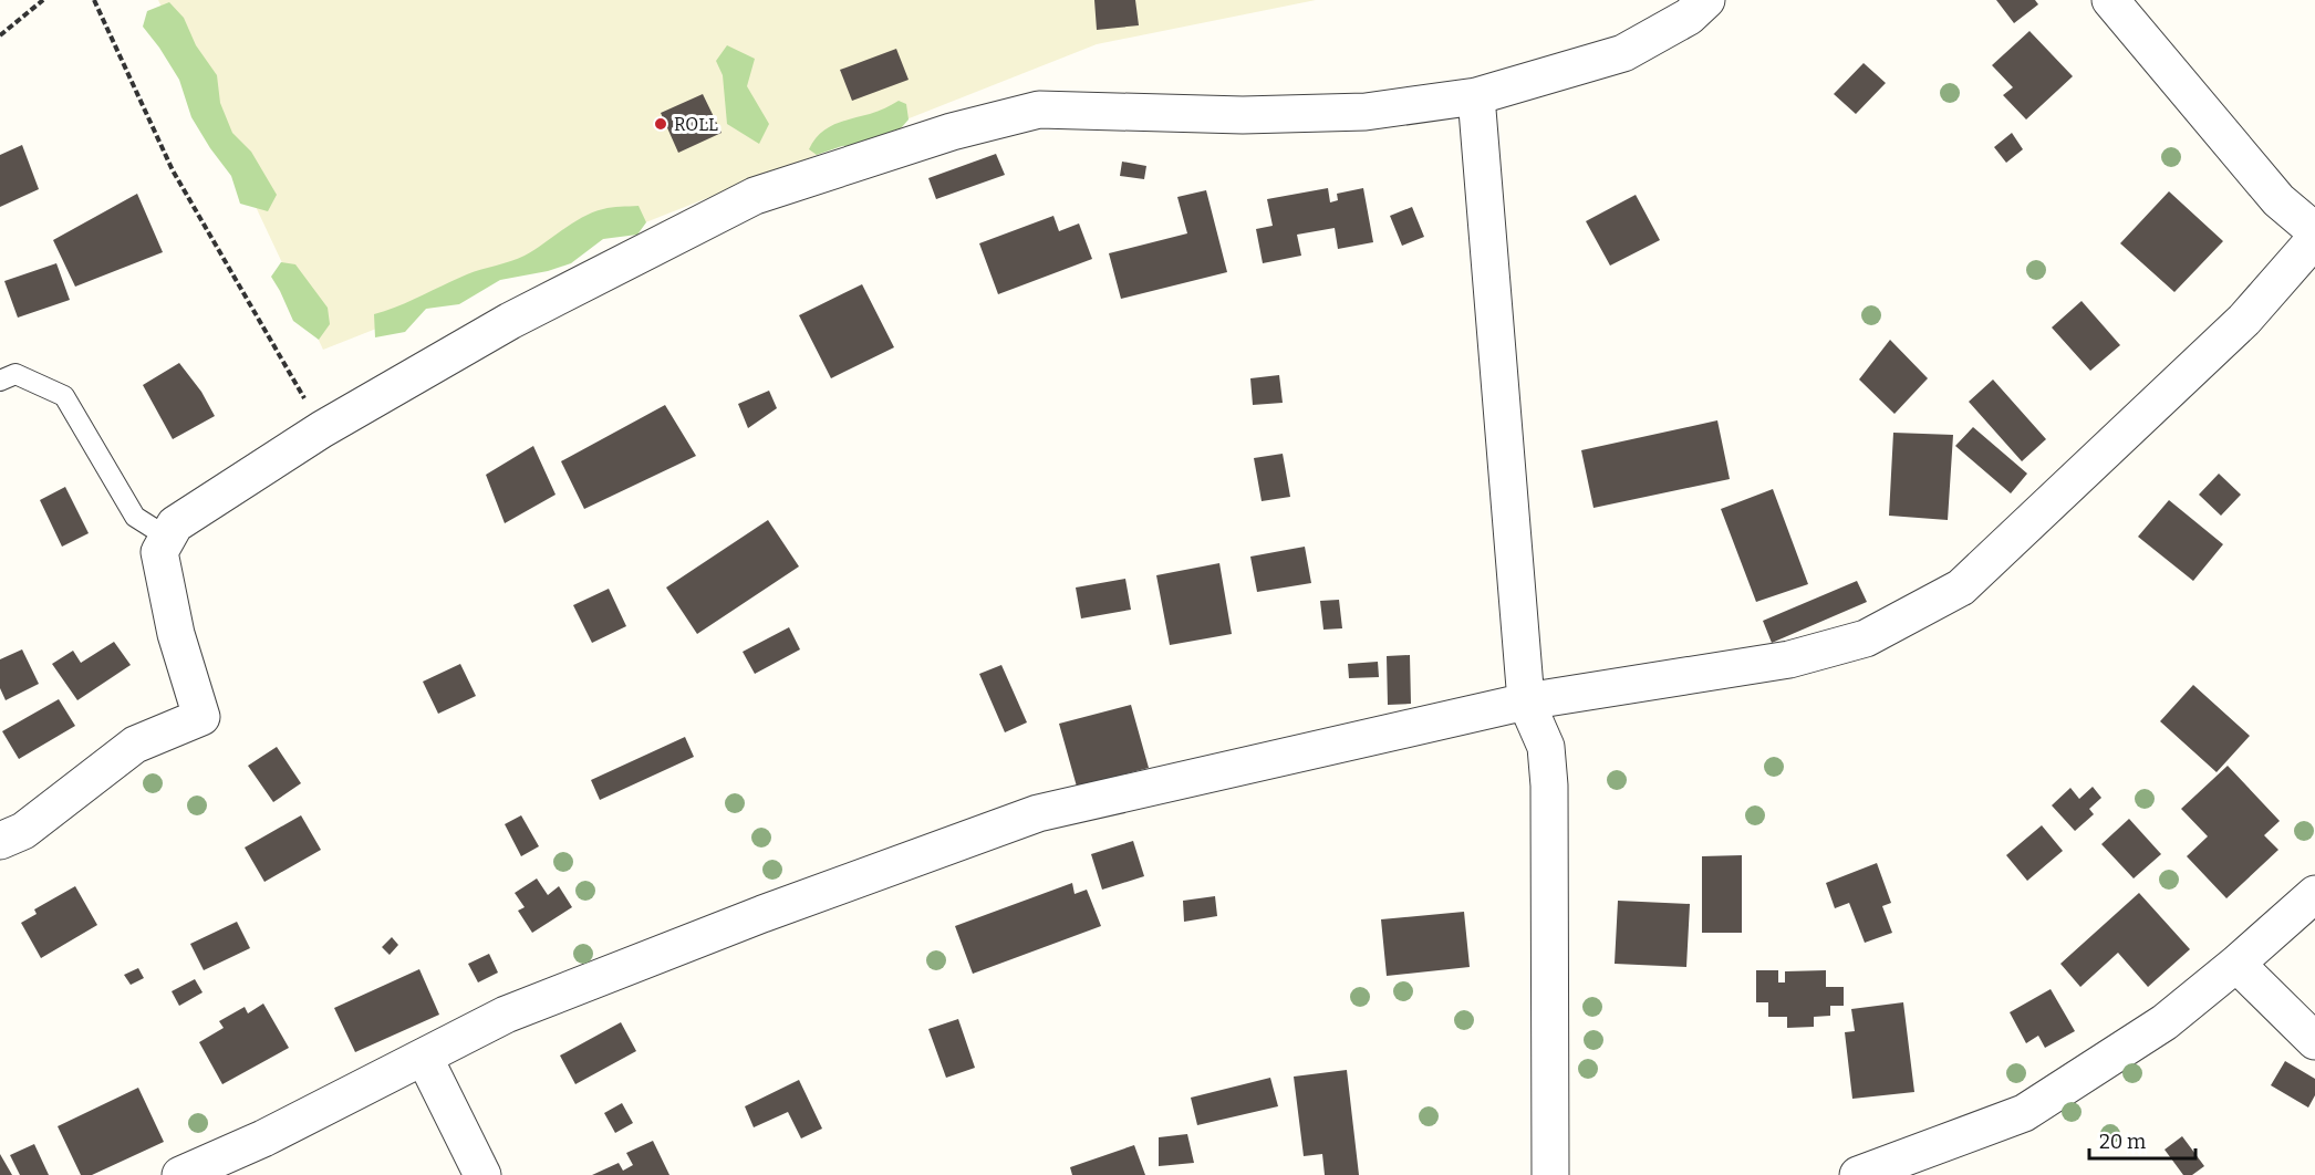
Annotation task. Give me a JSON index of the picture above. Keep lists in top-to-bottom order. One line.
{"places":["ROLL"],"scale_bar":"20 m"}
